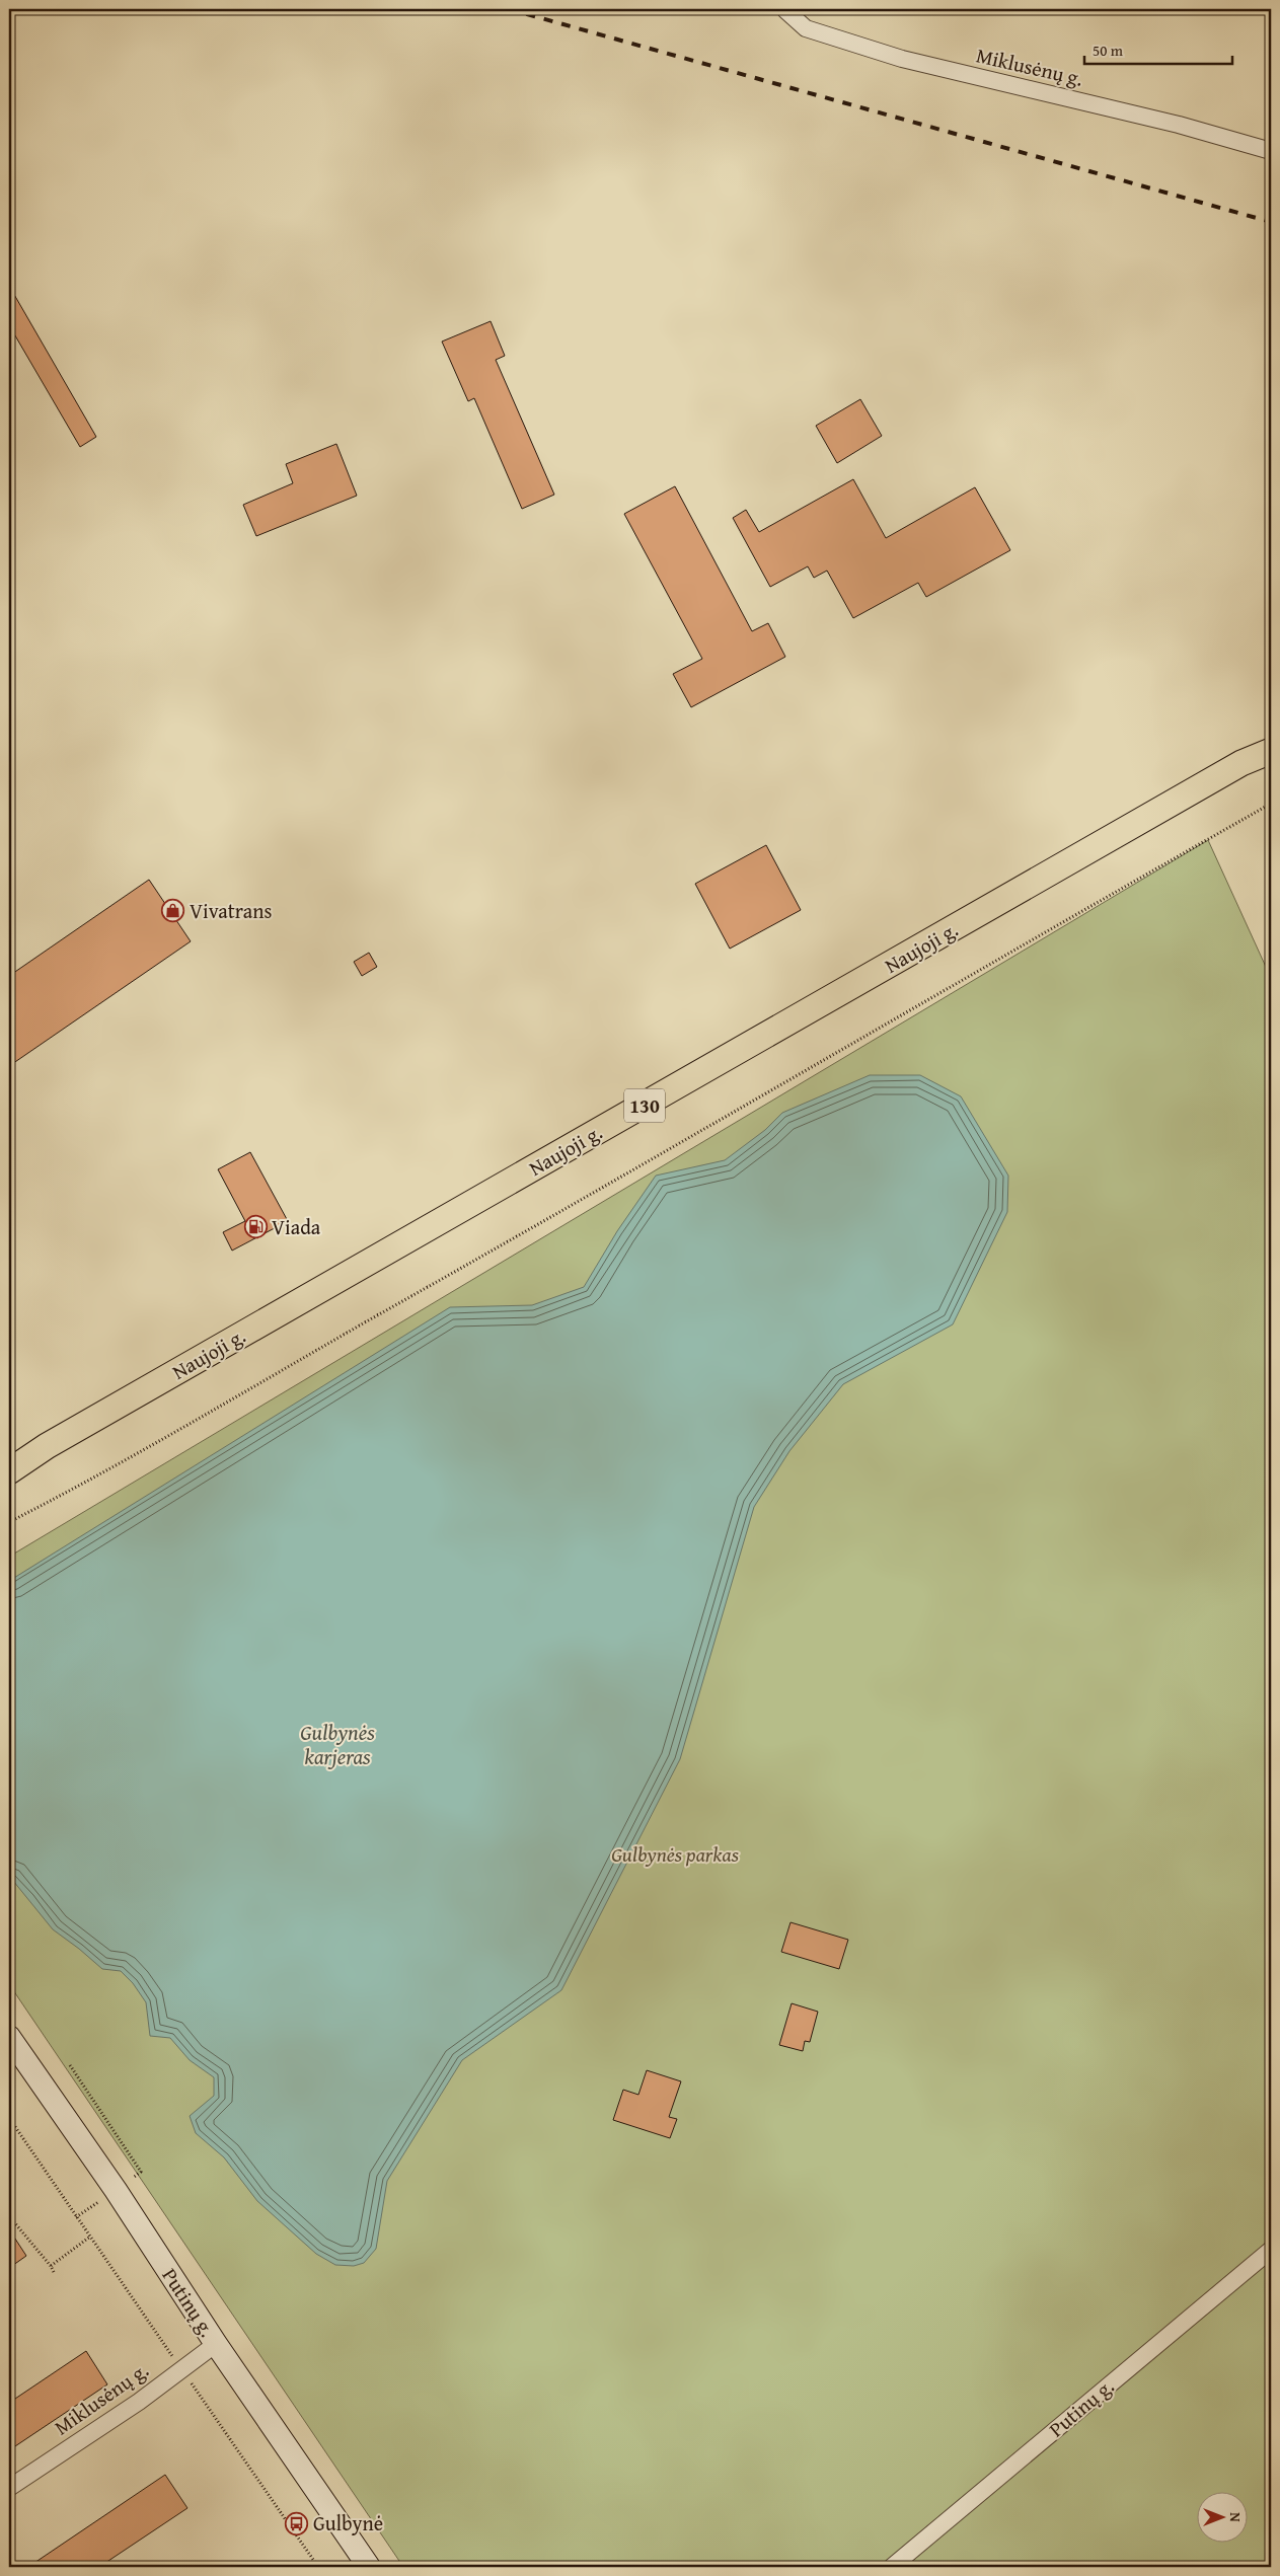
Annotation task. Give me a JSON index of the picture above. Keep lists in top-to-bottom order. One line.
{"streets":{"main road":["Naujoji g.","130","Putinų g."],"street":["Miklusėnų g."]},"crossings":[["Miklusėnų g.","Putinų g."]],"water":["Gulbynės karjeras"],"parks":["Gulbynės parkas"],"places":{"shop":["Vivatrans"],"fuel station":["Viada"],"bus stop":["Gulbynė"]},"scale_bar":"50 m","north":"right"}
